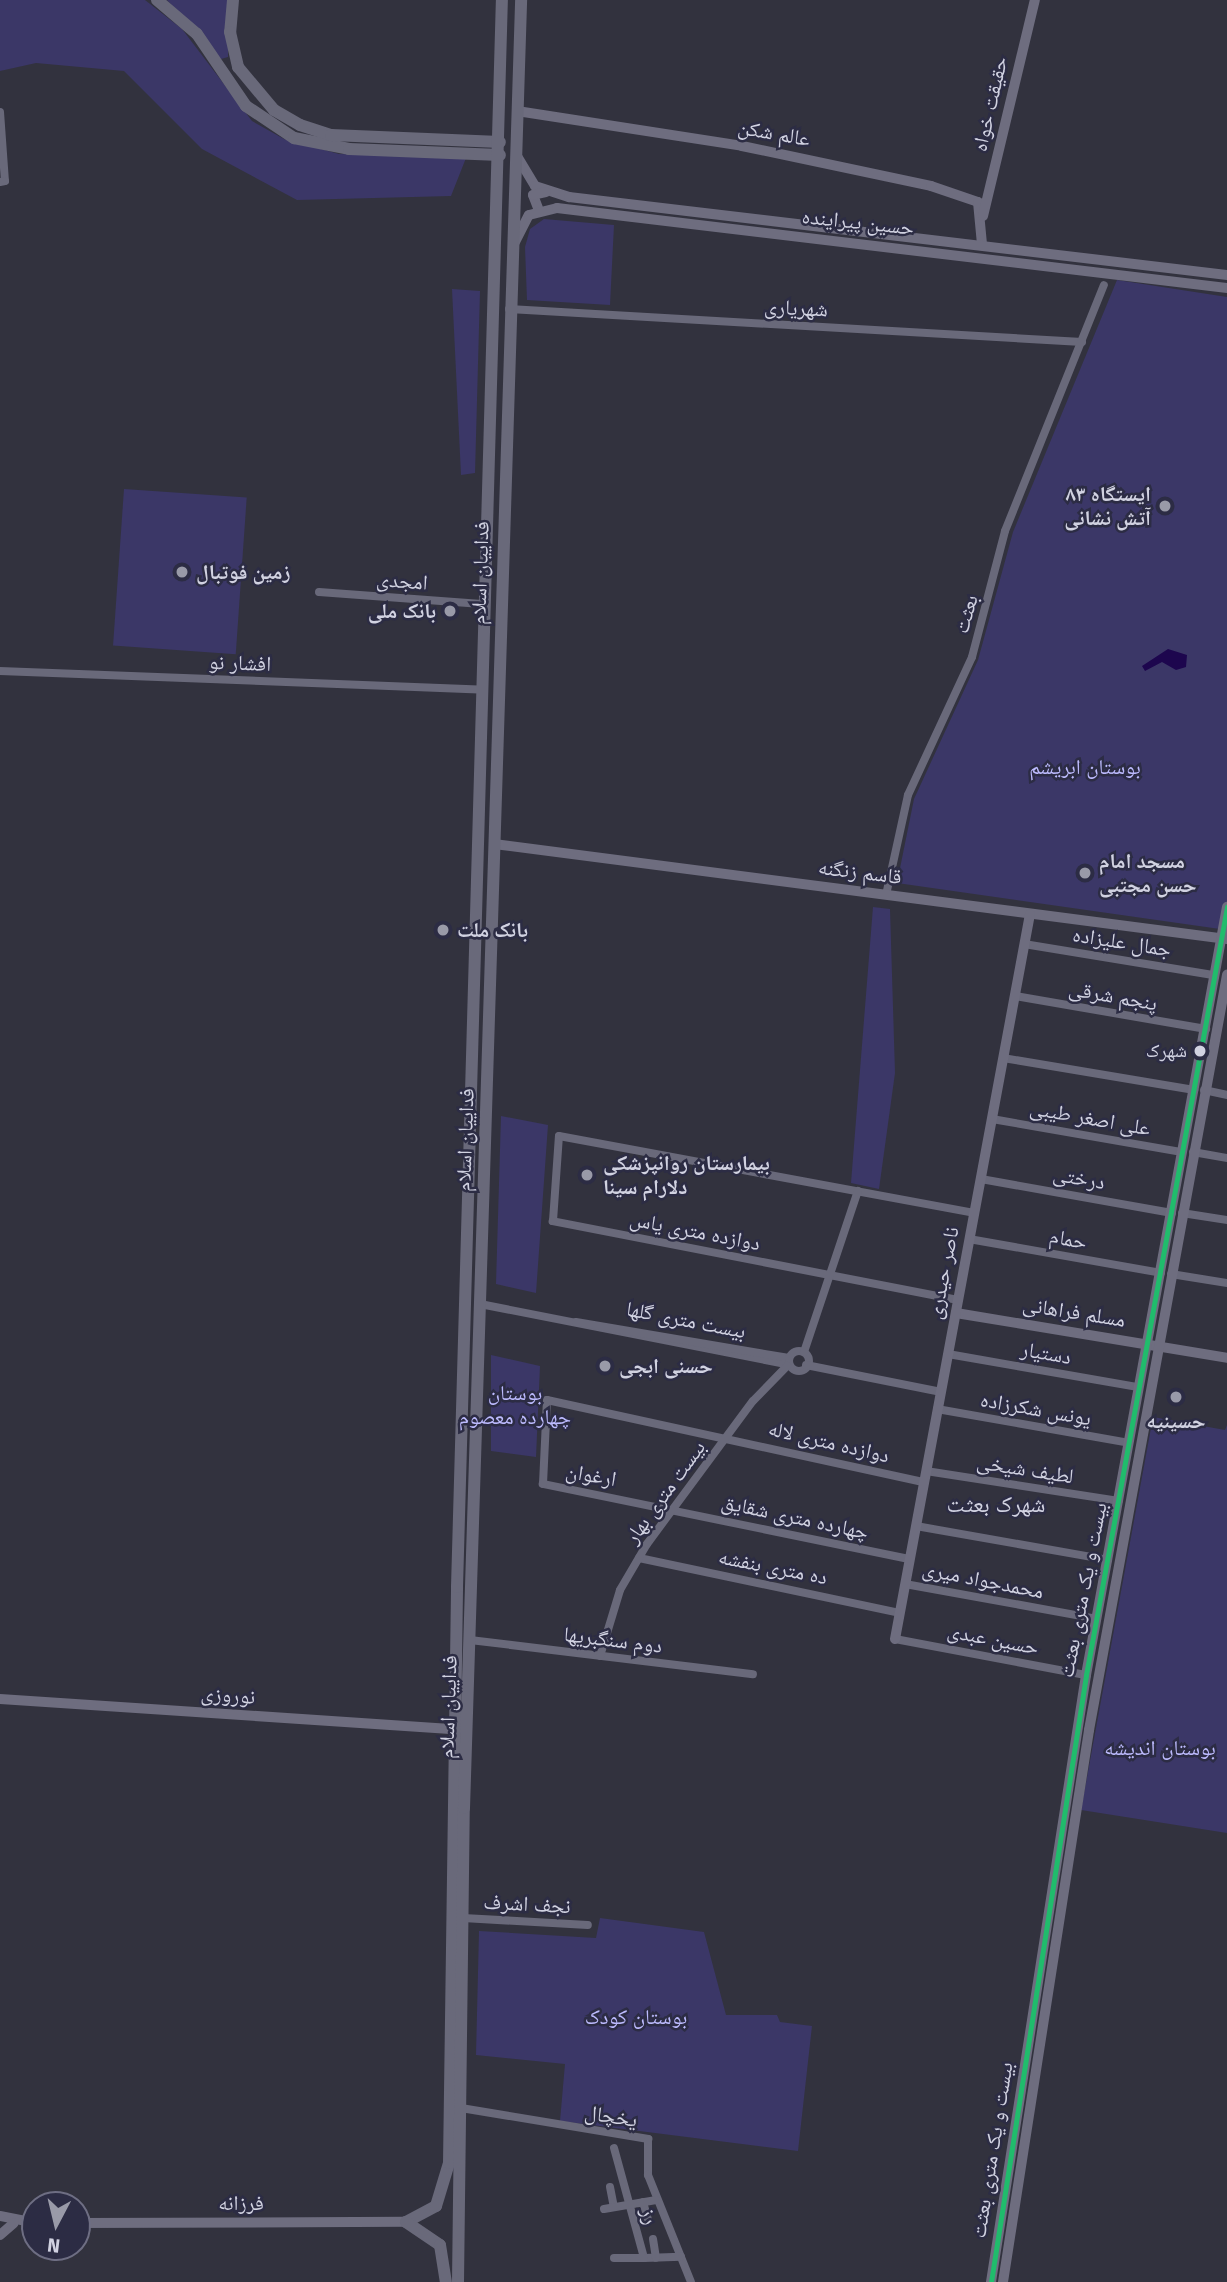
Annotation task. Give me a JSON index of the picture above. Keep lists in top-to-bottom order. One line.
{"streets":{"main road":["فداییان اسلام"],"street":["حقیقت خواه","عالم شکن","حسین پیراینده","شهریاری","امجدی","بعثت","افشار نو","قاسم زنگنه","جمال علیزاده","پنجم شرقی","علی اصغر طیبی","درختی","دوازده متری یاس","حمام","ناصر حیدری","مسلم فراهانی","بیست متری گلها","دستیار","یونس شکرزاده","دوازده متری لاله","لطیف شیخی","ارغوان","بیست متری بهار","چهارده متری شقایق","ده متری بنفشه","محمدجواد میری","بیست و یک متری بعثت","حسین عبدی","دوم سنگبریها","نوروزی","نجف اشرف","یخچال","فرزانه","رز"]},"crossings":[["حقیقت خواه","عالم شکن"],["عالم شکن","فداییان اسلام"],["شهریاری","فداییان اسلام"],["شهریاری","بعثت"],["فداییان اسلام","امجدی"],["فداییان اسلام","افشار نو"],["فداییان اسلام","قاسم زنگنه"],["فداییان اسلام","بیست متری گلها"],["فداییان اسلام","دوم سنگبریها"],["فداییان اسلام","نوروزی"],["فداییان اسلام","نجف اشرف"],["فداییان اسلام","یخچال"],["فداییان اسلام","فرزانه"],["بعثت","قاسم زنگنه"],["قاسم زنگنه","ناصر حیدری"],["قاسم زنگنه","بیست و یک متری بعثت"],["جمال علیزاده","ناصر حیدری"],["جمال علیزاده","بیست و یک متری بعثت"],["پنجم شرقی","ناصر حیدری"],["پنجم شرقی","بیست و یک متری بعثت"],["علی اصغر طیبی","ناصر حیدری"],["علی اصغر طیبی","بیست و یک متری بعثت"],["درختی","ناصر حیدری"],["درختی","بیست و یک متری بعثت"],["دوازده متری یاس","ناصر حیدری"],["حمام","ناصر حیدری"],["حمام","بیست و یک متری بعثت"],["ناصر حیدری","مسلم فراهانی"],["ناصر حیدری","دستیار"],["ناصر حیدری","یونس شکرزاده"],["ناصر حیدری","دوازده متری لاله"],["ناصر حیدری","لطیف شیخی"],["ناصر حیدری","چهارده متری شقایق"],["ناصر حیدری","ده متری بنفشه"],["ناصر حیدری","محمدجواد میری"],["ناصر حیدری","حسین عبدی"],["مسلم فراهانی","بیست و یک متری بعثت"],["بیست متری گلها","بیست متری بهار"],["دستیار","بیست و یک متری بعثت"],["یونس شکرزاده","بیست و یک متری بعثت"],["دوازده متری لاله","لطیف شیخی"],["دوازده متری لاله","ارغوان"],["دوازده متری لاله","بیست متری بهار"],["لطیف شیخی","بیست و یک متری بعثت"],["ارغوان","بیست متری بهار"],["ارغوان","چهارده متری شقایق"],["بیست متری بهار","چهارده متری شقایق"],["بیست متری بهار","ده متری بنفشه"],["بیست متری بهار","دوم سنگبریها"],["محمدجواد میری","بیست و یک متری بعثت"],["بیست و یک متری بعثت","حسین عبدی"],["یخچال","رز"]],"districts":["شهرک بعثت"],"parks":["بوستان ابریشم","بوستان چهارده معصوم","بوستان اندیشه","بوستان کودک"],"places":["ایستگاه ۸۳ آتش نشانی","زمین فوتبال","بانک ملی","مسجد امام حسن مجتبی","بانک ملت","شهرک","بیمارستان روانپزشکی دلارام سینا","حسنی ابجی","حسینیه"],"north":"bottom"}
